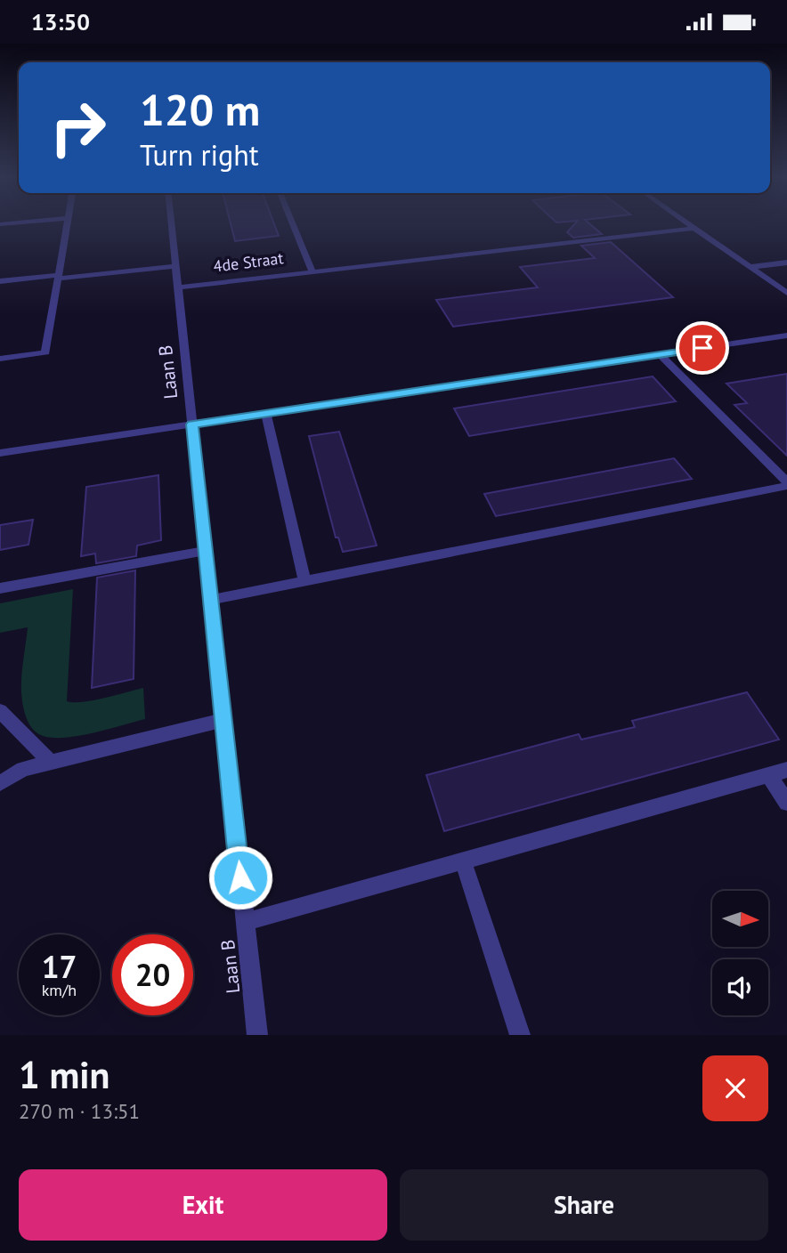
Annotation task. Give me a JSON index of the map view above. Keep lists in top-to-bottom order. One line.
{"streets":{"lane":["4de Straat","Laan B"]},"crossings":[["4de Straat","Laan B"]],"north":"right","page":{"status":"13:50","turn":["120 m","Turn right"],"speed":"17 km/h","limit":"20","heading":["1 min","270 m · 13:51"],"buttons":["Exit","Share"]}}
